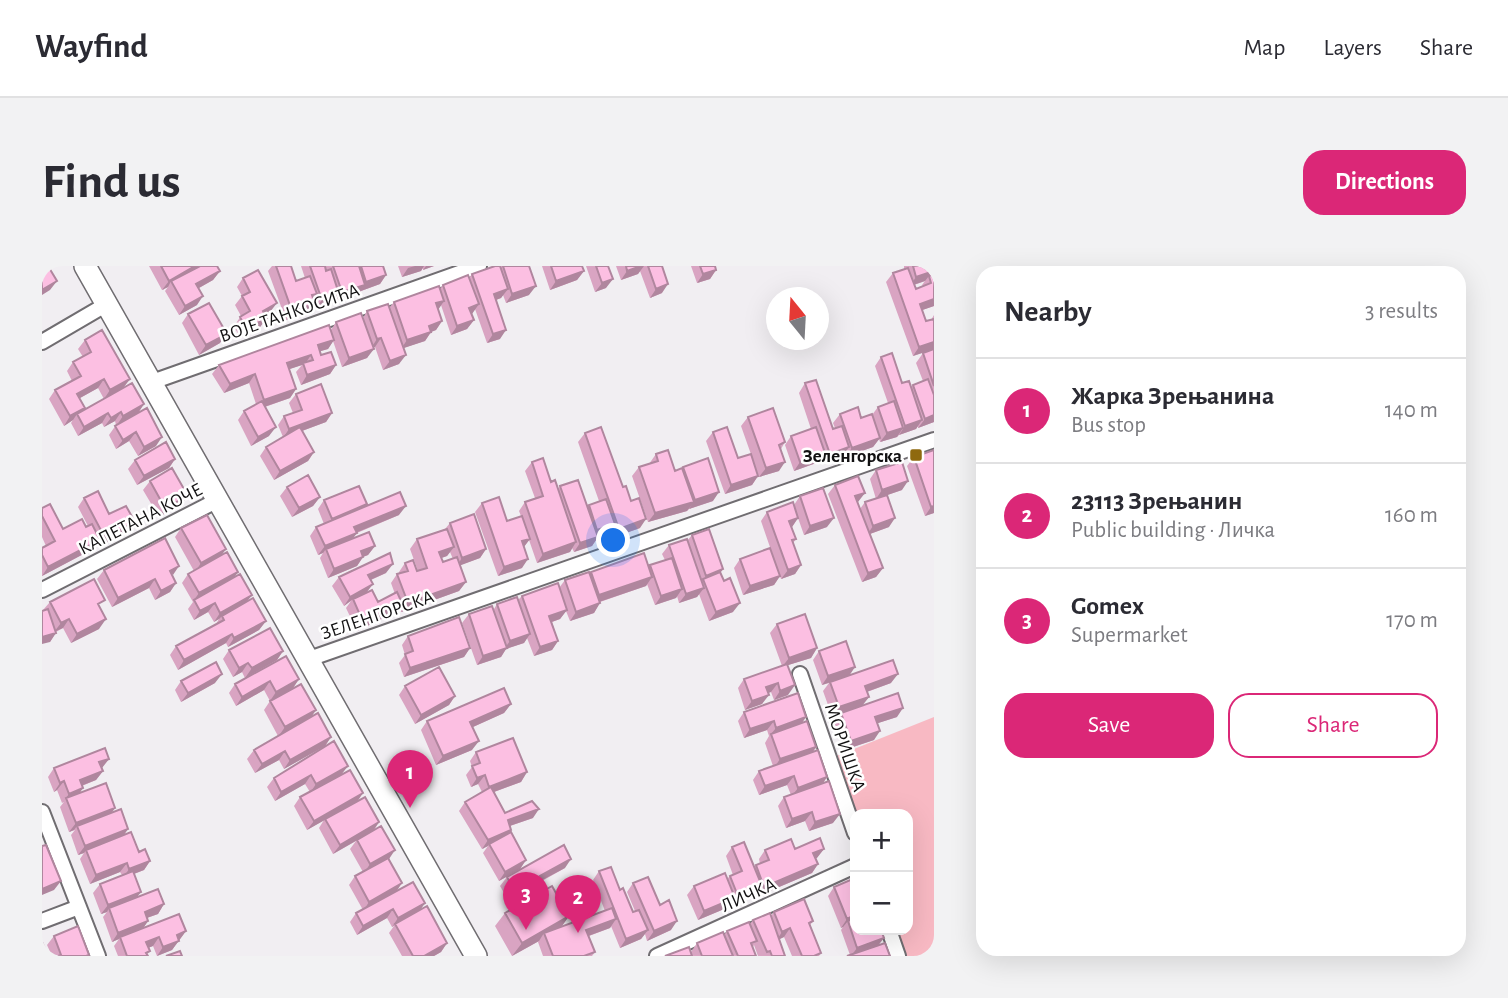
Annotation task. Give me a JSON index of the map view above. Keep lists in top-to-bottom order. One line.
{"streets":{"street":["ВОЈЕ ТАНКОСИЋА","КАПЕТАНА КОЧЕ","ЗЕЛЕНГОРСКА","МОРИШКА","ЛИЧКА"]},"places":{"transit":["Зеленгорска"]},"north":"top","page":{"header":"Wayfind","nav":["Map","Layers","Share"],"buttons":["Directions",["Save","Share"]],"title":"Find us","heading":["Nearby","3 results"],"list":[{"mark":"1","name":"Жарка Зрењанина","note":"Bus stop","value":"140 m"},{"mark":"2","name":"23113 Зрењанин","note":"Public building · Личка","value":"160 m"},{"mark":"3","name":"Gomex","note":"Supermarket","value":"170 m"}],"pins":["1","3","2"],"map_buttons":["+","−"]}}
